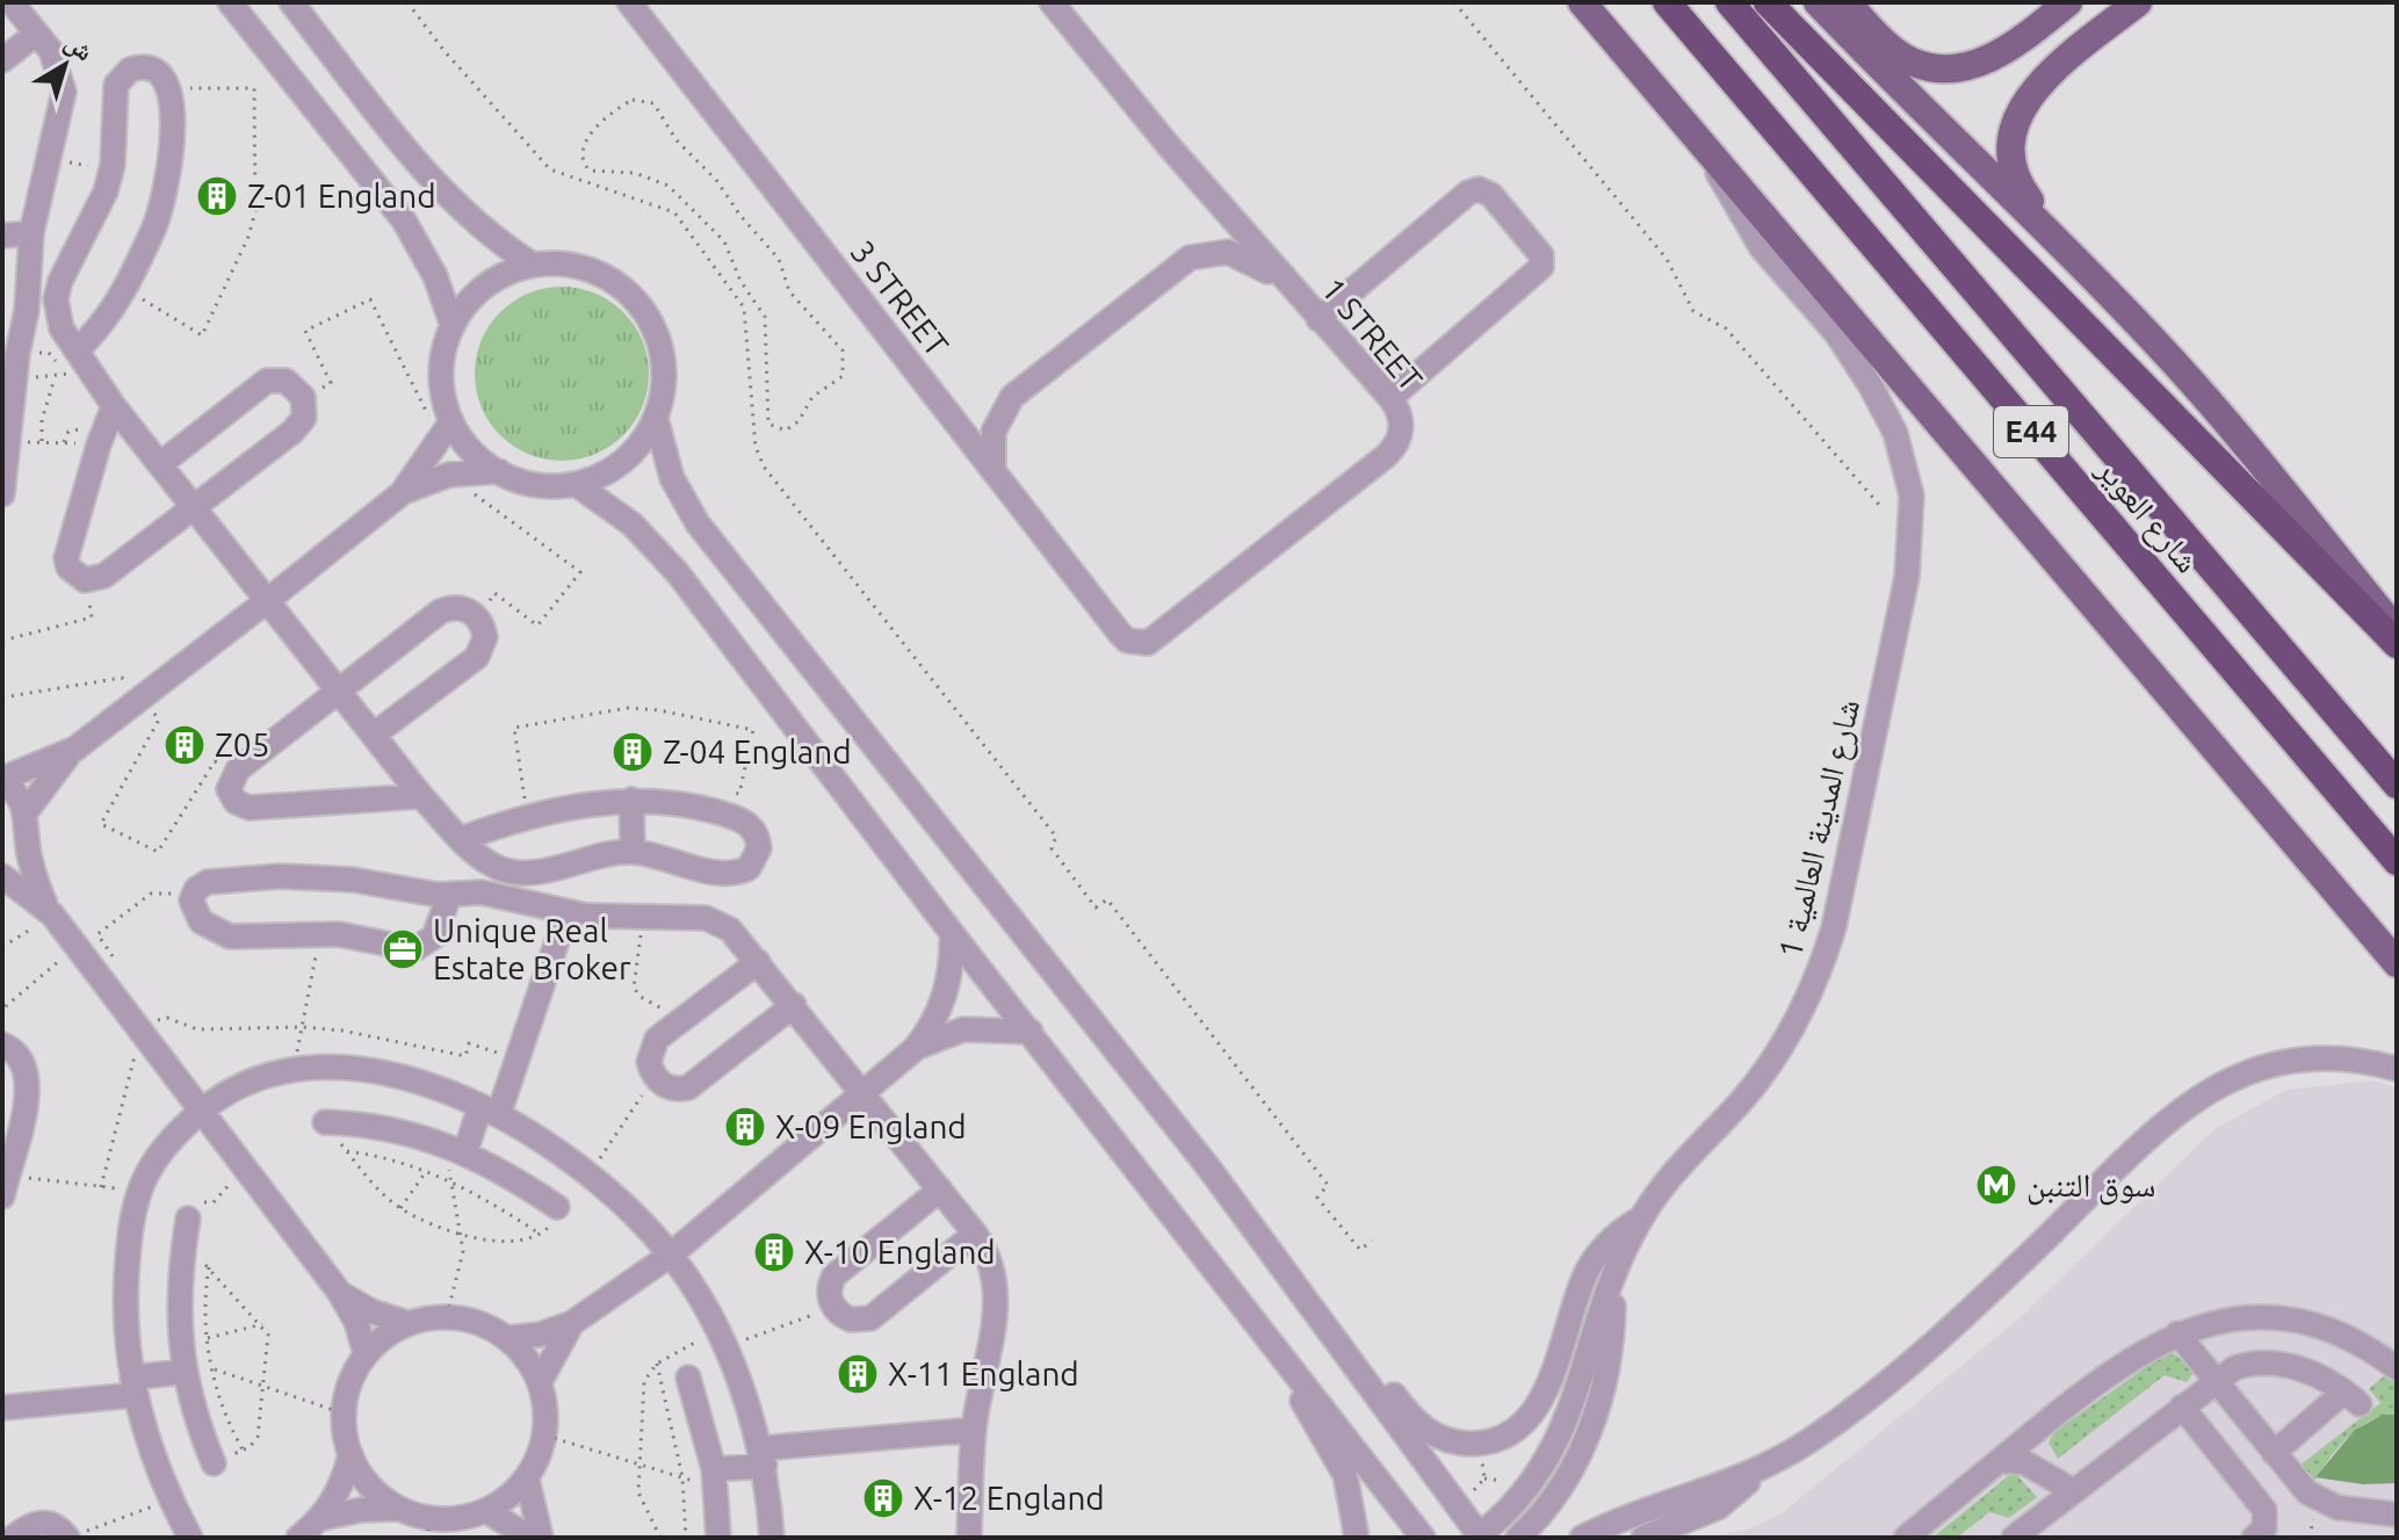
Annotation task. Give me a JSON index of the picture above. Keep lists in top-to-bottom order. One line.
{"streets":{"highway":["E44","شارع العوير"],"street":["3 STREET","1 STREET","شارع المدينة العالمية 1"]},"crossings":[["3 STREET","1 STREET"]],"places":{"building":["Z-01 England","Z05","Z-04 England","X-09 England","X-10 England","X-11 England","X-12 England"],"office":["Unique Real Estate Broker"],"metro station":["سوق التنبن"]},"north":"top right"}
